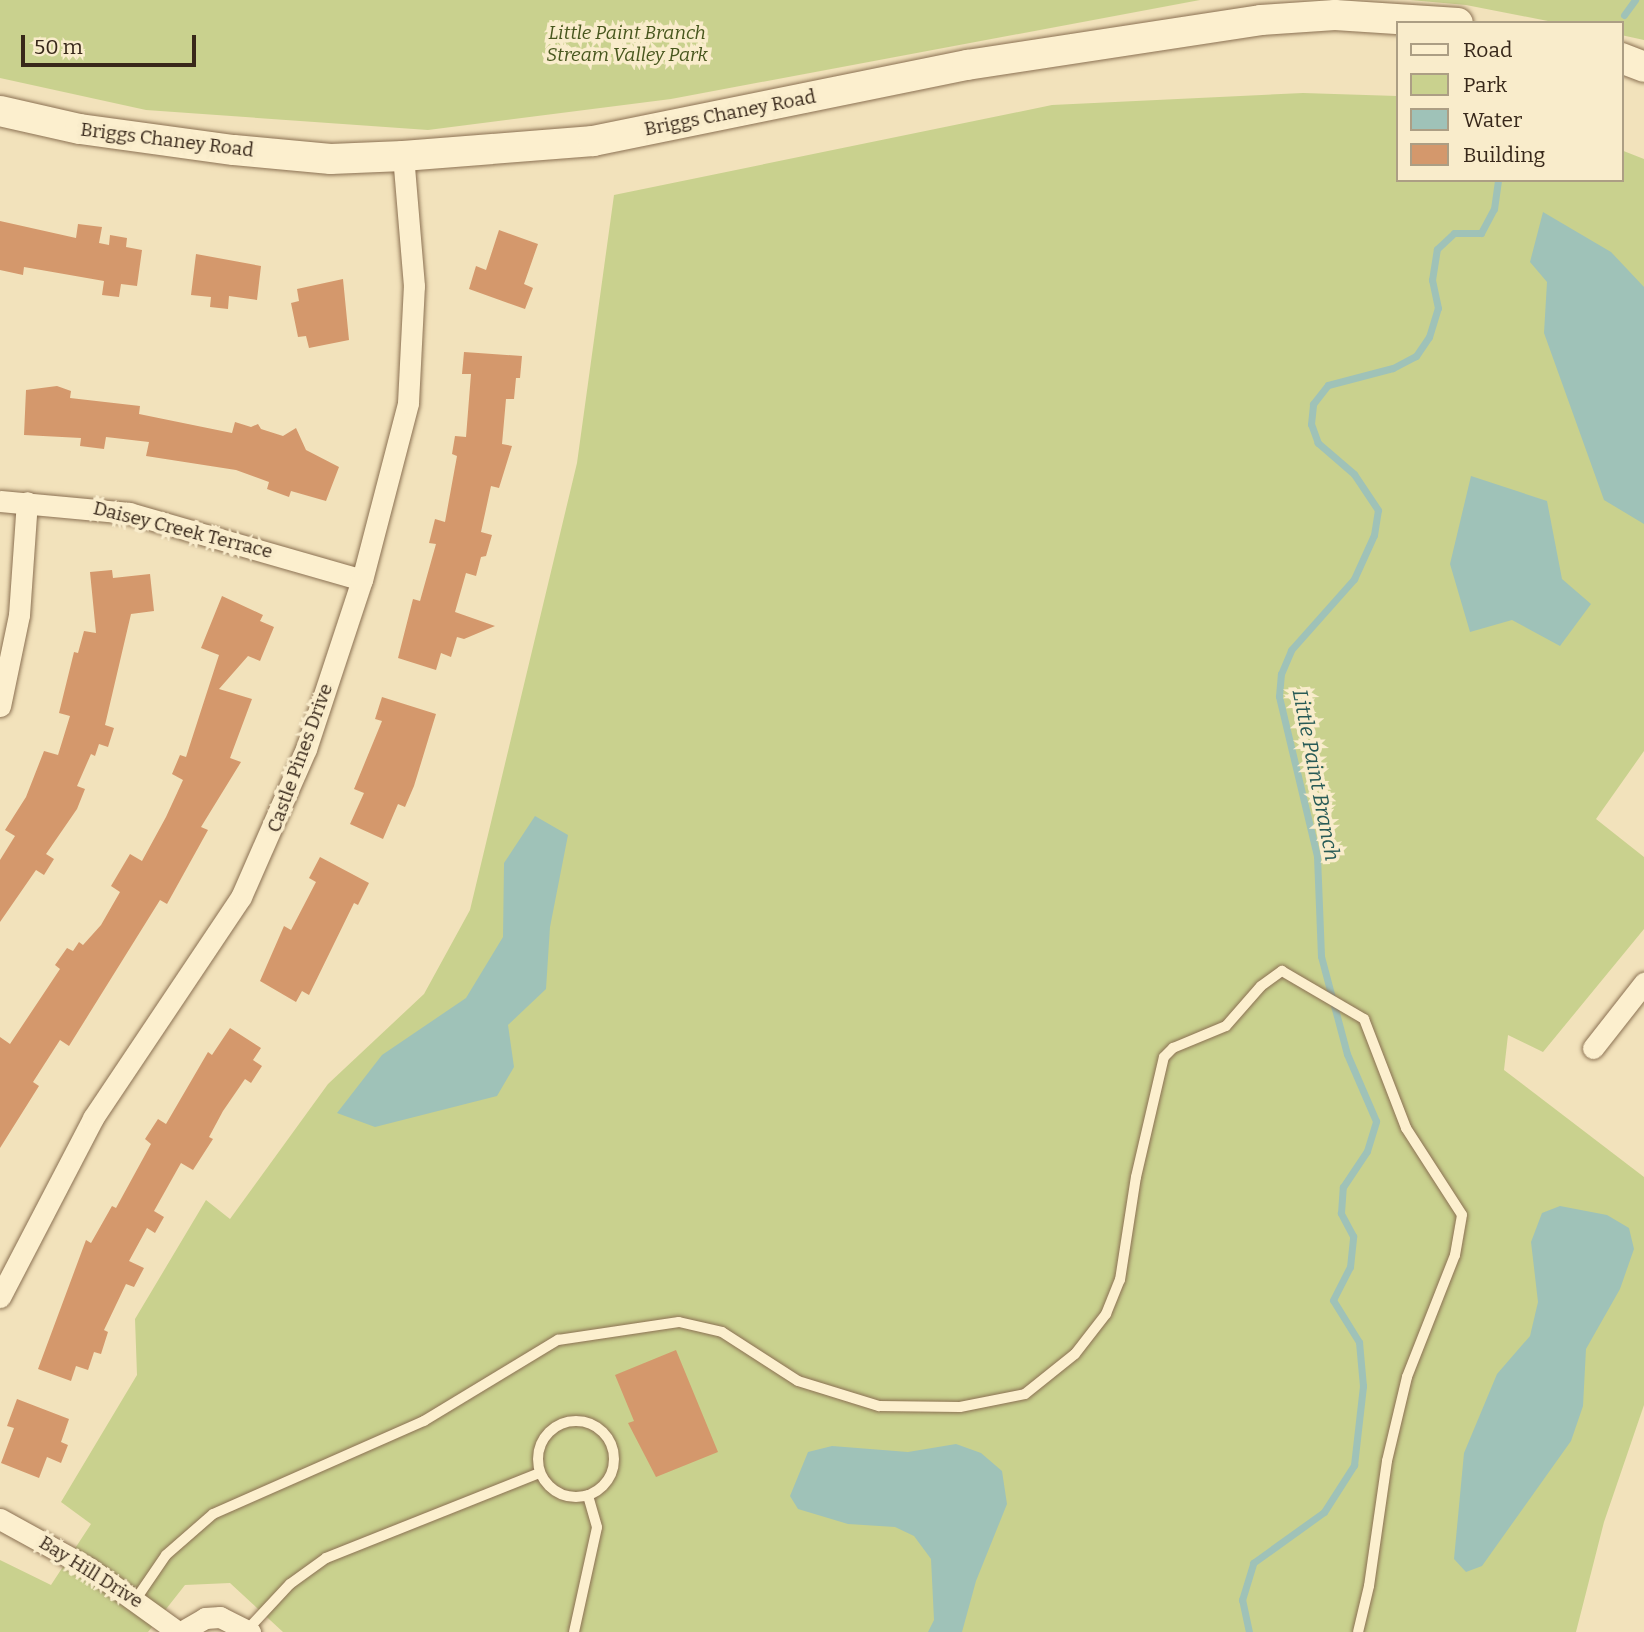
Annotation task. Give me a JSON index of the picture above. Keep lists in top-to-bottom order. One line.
{"streets":{"main road":["Briggs Chaney Road"],"street":["Daisey Creek Terrace","Castle Pines Drive","Bay Hill Drive"]},"crossings":[["Briggs Chaney Road","Castle Pines Drive"],["Daisey Creek Terrace","Castle Pines Drive"]],"water":["Little Paint Branch"],"parks":["Little Paint Branch Stream Valley Park"],"legend":["Road","Park","Water","Building"],"scale_bar":"50 m"}
